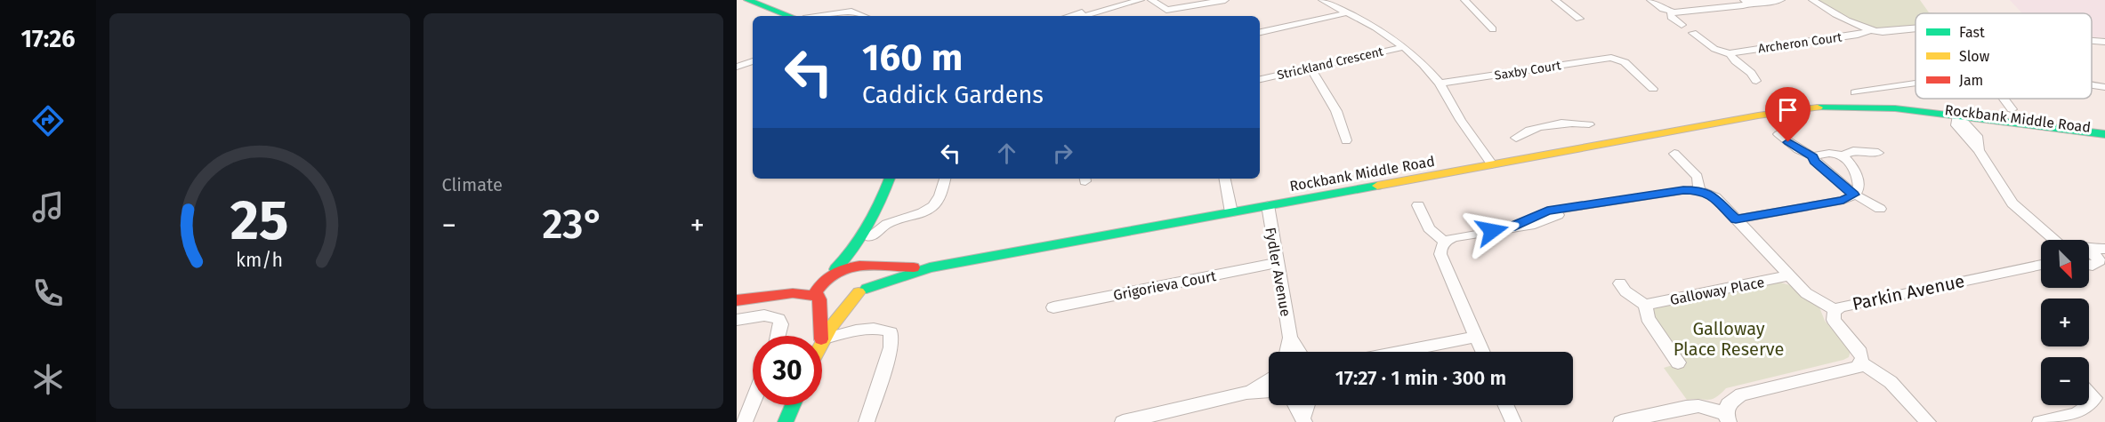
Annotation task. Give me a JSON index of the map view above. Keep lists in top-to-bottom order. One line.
{"streets":{"street":["Archeron Court","Strickland Crescent","Saxby Court","Rockbank Middle Road","Fydler Avenue","Grigorieva Court","Galloway Place","Parkin Avenue"]},"crossings":[["Rockbank Middle Road","Fydler Avenue"],["Fydler Avenue","Grigorieva Court"]],"parks":["Galloway Place Reserve"],"legend":["Fast","Slow","Jam"],"north":"bottom right","page":{"tabs":"17:26","tile":"Climate","turn":["160 m","Caddick Gardens"],"heat":["−","23°","+"],"map_buttons":["+","−"],"limit":"30","trip":"17:27 · 1 min · 300 m","gauge":["25","km/h"]}}
